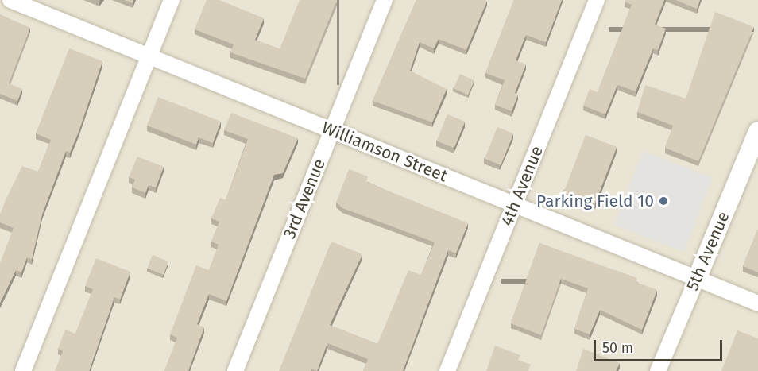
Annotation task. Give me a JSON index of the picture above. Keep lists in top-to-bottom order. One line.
{"streets":{"street":["Williamson Street","4th Avenue","3rd Avenue","5th Avenue"]},"crossings":[["Williamson Street","4th Avenue"],["Williamson Street","3rd Avenue"],["Williamson Street","5th Avenue"]],"places":["Parking Field 10"],"scale_bar":"50 m"}
